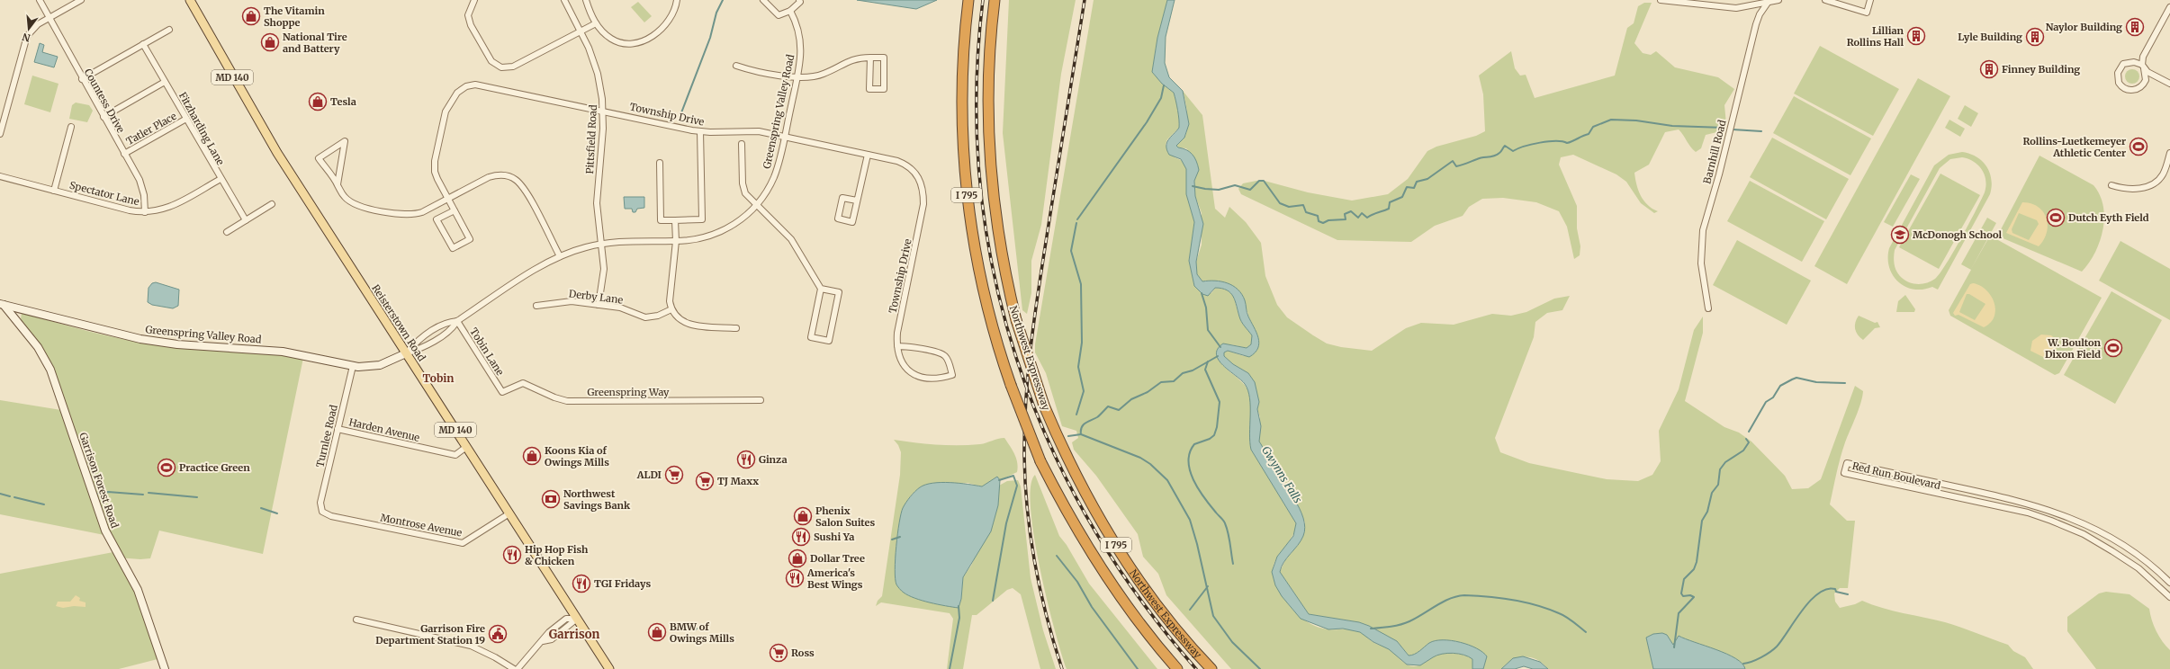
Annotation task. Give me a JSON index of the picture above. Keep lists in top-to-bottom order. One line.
{"streets":{"highway":["I 795","Northwest Expressway"],"main road":["MD 140","Greenspring Valley Road","Reisterstown Road","Garrison Forest Road"],"street":["Countess Drive","Township Drive","Tatler Place","Fitzharding Lane","Pittsfield Road","Barnhill Road","Spectator Lane","Derby Lane","Tobin Lane","Greenspring Way","Harden Avenue","Turnlee Road","Red Run Boulevard","Montrose Avenue"]},"crossings":[["Countess Drive","Tatler Place"],["Countess Drive","Spectator Lane"],["Greenspring Valley Road","Township Drive"],["Greenspring Valley Road","Pittsfield Road"],["Greenspring Valley Road","Reisterstown Road"],["Greenspring Valley Road","Tobin Lane"],["Greenspring Valley Road","Turnlee Road"],["Greenspring Valley Road","Garrison Forest Road"],["Township Drive","Pittsfield Road"],["Tatler Place","Fitzharding Lane"],["Fitzharding Lane","Spectator Lane"],["Pittsfield Road","Derby Lane"],["Reisterstown Road","Harden Avenue"],["Reisterstown Road","Montrose Avenue"],["Tobin Lane","Greenspring Way"],["Harden Avenue","Turnlee Road"],["Turnlee Road","Montrose Avenue"]],"districts":["Tobin","Garrison"],"water":["Gwynns Falls"],"places":{"shop":["The Vitamin Shoppe","National Tire and Battery","Tesla","Koons Kia of Owings Mills","Phenix Salon Suites","Dollar Tree","BMW of Owings Mills"],"building":["Naylor Building","Lillian Rollins Hall","Lyle Building","Finney Building"],"sports":["Rollins-Luetkemeyer Athletic Center","Dutch Eyth Field","W. Boulton Dixon Field","Practice Green"],"school or university":["McDonogh School"],"restaurant":["Ginza","Sushi Ya","Hip Hop Fish & Chicken","America's Best Wings","TGI Fridays"],"supermarket":["ALDI","TJ Maxx","Ross"],"bank":["Northwest Savings Bank"],"public building":["Garrison Fire Department Station 19"]},"north":"bottom"}
